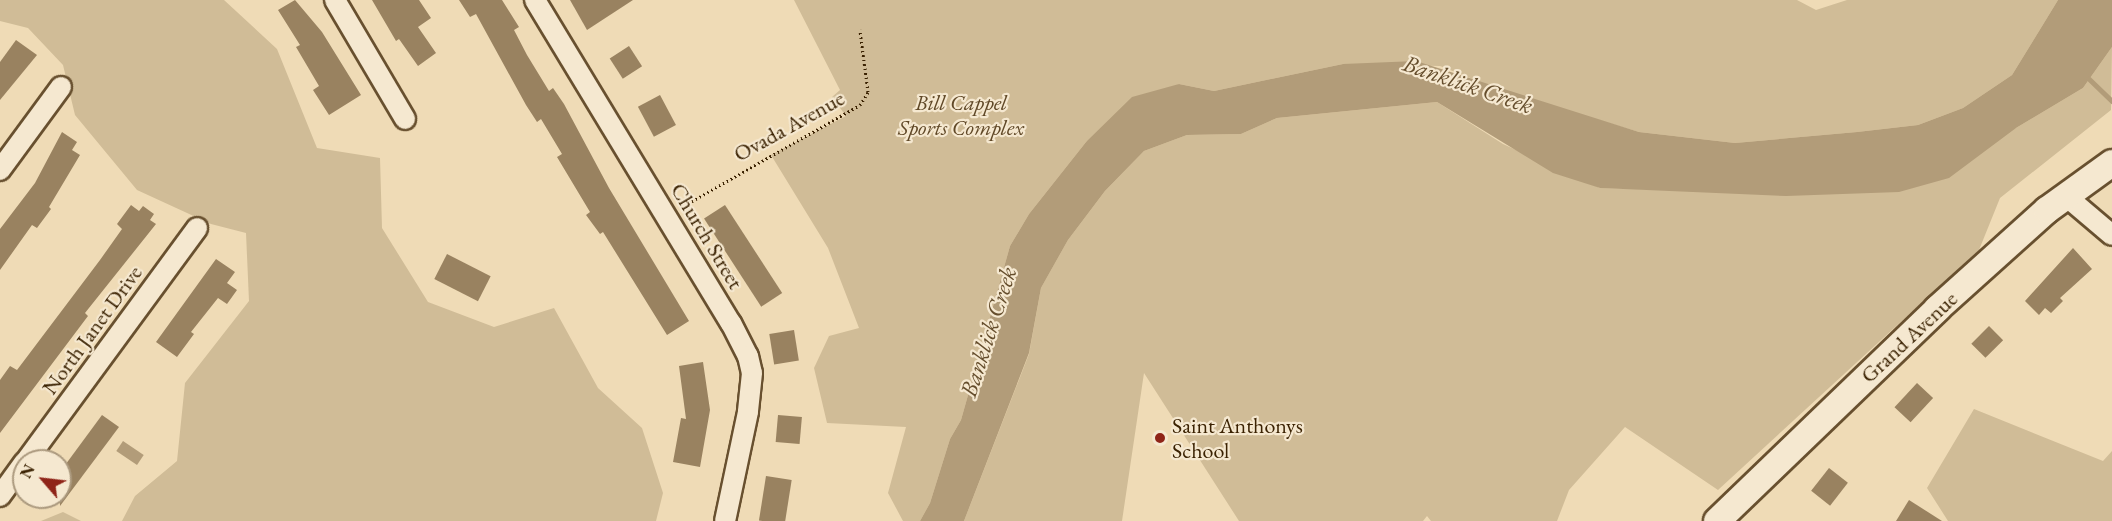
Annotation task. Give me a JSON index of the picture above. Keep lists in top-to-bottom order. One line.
{"streets":{"street":["Church Street","North Janet Drive","Grand Avenue"],"path":["Ovada Avenue"]},"crossings":[["Ovada Avenue","Church Street"]],"water":["Banklick Creek"],"parks":["Bill Cappel Sports Complex"],"places":["Saint Anthonys School"],"north":"top left"}
